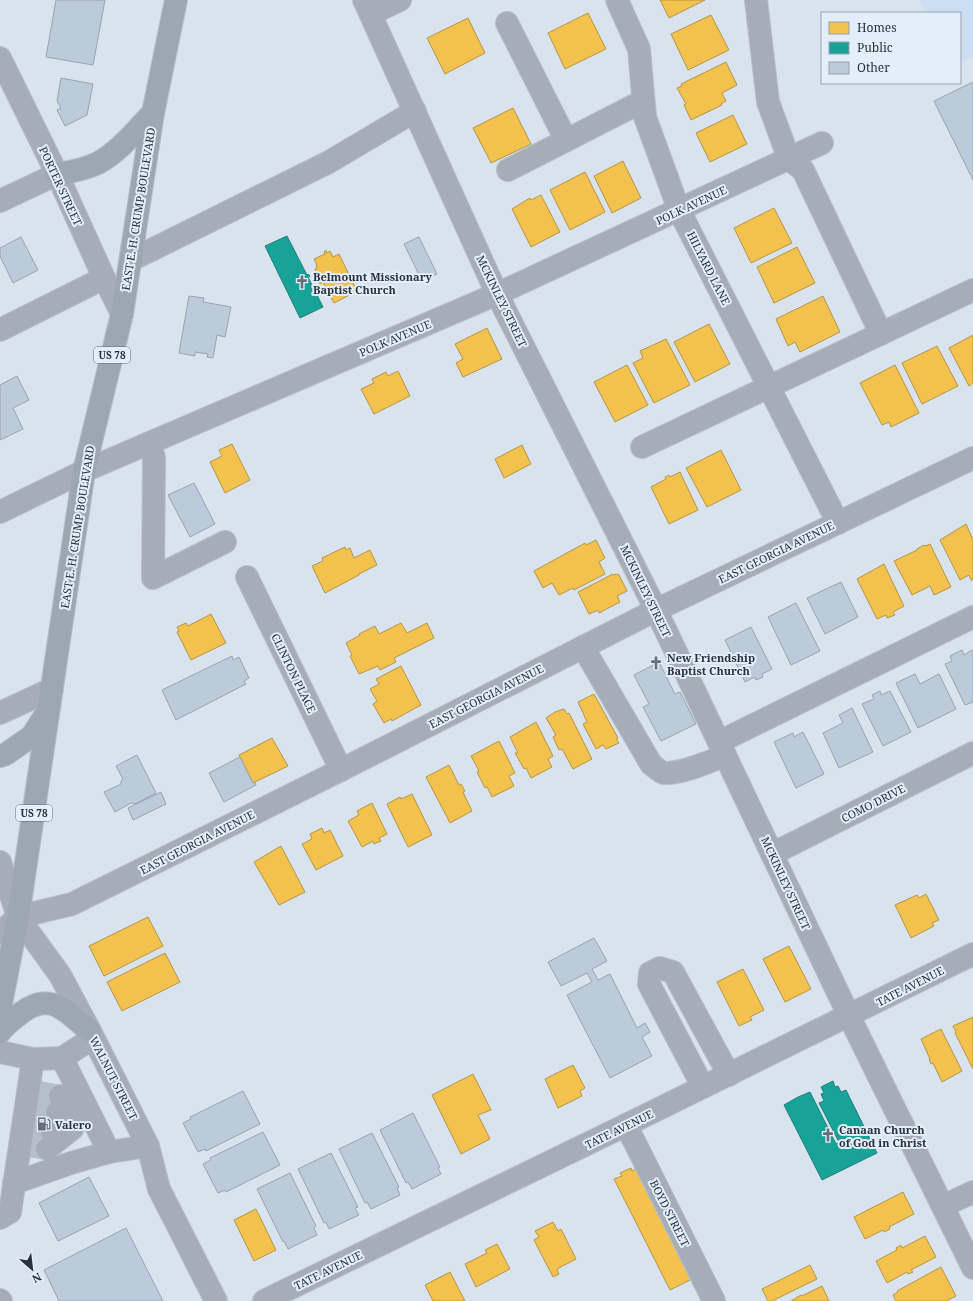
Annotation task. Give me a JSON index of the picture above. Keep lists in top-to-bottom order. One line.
{"streets":{"main road":["EAST E. H. CRUMP BOULEVARD","US 78"],"street":["PORTER STREET","POLK AVENUE","HILYARD LANE","MCKINLEY STREET","EAST GEORGIA AVENUE","CLINTON PLACE","COMO DRIVE","TATE AVENUE","WALNUT STREET","BOYD STREET"]},"crossings":[["PORTER STREET","EAST E. H. CRUMP BOULEVARD"],["POLK AVENUE","EAST E. H. CRUMP BOULEVARD"],["POLK AVENUE","HILYARD LANE"],["POLK AVENUE","MCKINLEY STREET"],["EAST E. H. CRUMP BOULEVARD","EAST GEORGIA AVENUE"],["EAST E. H. CRUMP BOULEVARD","WALNUT STREET"],["HILYARD LANE","EAST GEORGIA AVENUE"],["MCKINLEY STREET","EAST GEORGIA AVENUE"],["MCKINLEY STREET","COMO DRIVE"],["MCKINLEY STREET","TATE AVENUE"],["EAST GEORGIA AVENUE","CLINTON PLACE"],["EAST GEORGIA AVENUE","WALNUT STREET"],["TATE AVENUE","BOYD STREET"]],"places":{"church":["Belmount Missionary Baptist Church","New Friendship Baptist Church","Canaan Church of God in Christ"],"fuel station":["Valero"]},"legend":["Homes","Public","Other"],"north":"bottom right"}
